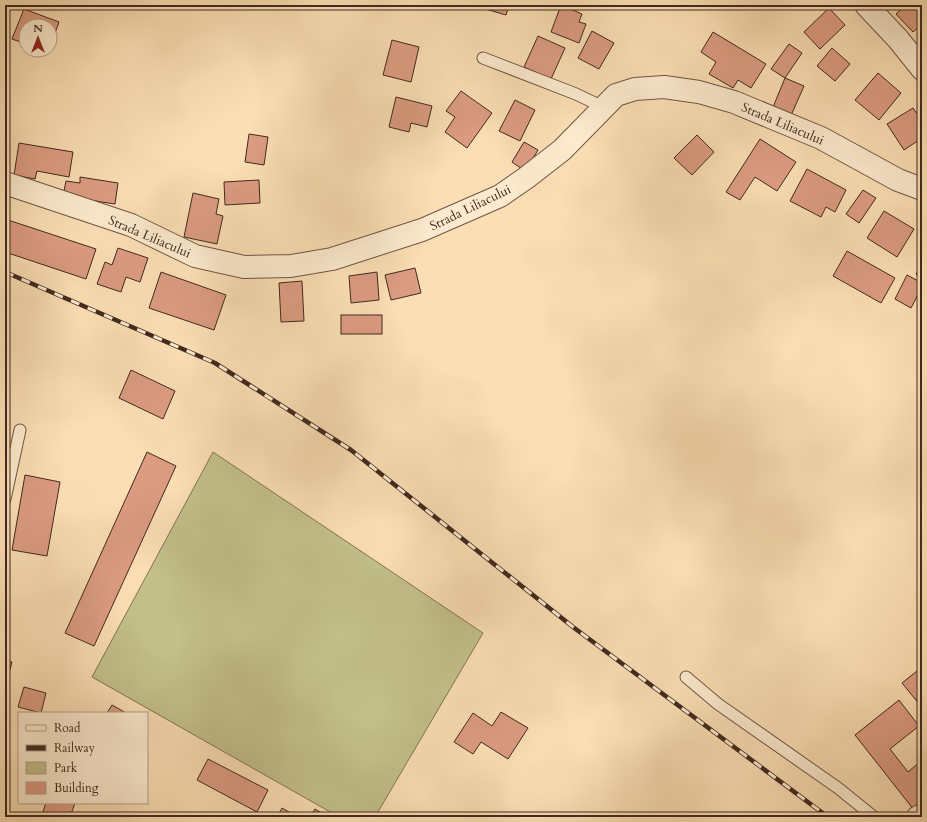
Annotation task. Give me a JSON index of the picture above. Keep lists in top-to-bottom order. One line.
{"streets":{"street":["Strada Liliacului"]},"legend":["Road","Railway","Park","Building"],"north":"top"}
